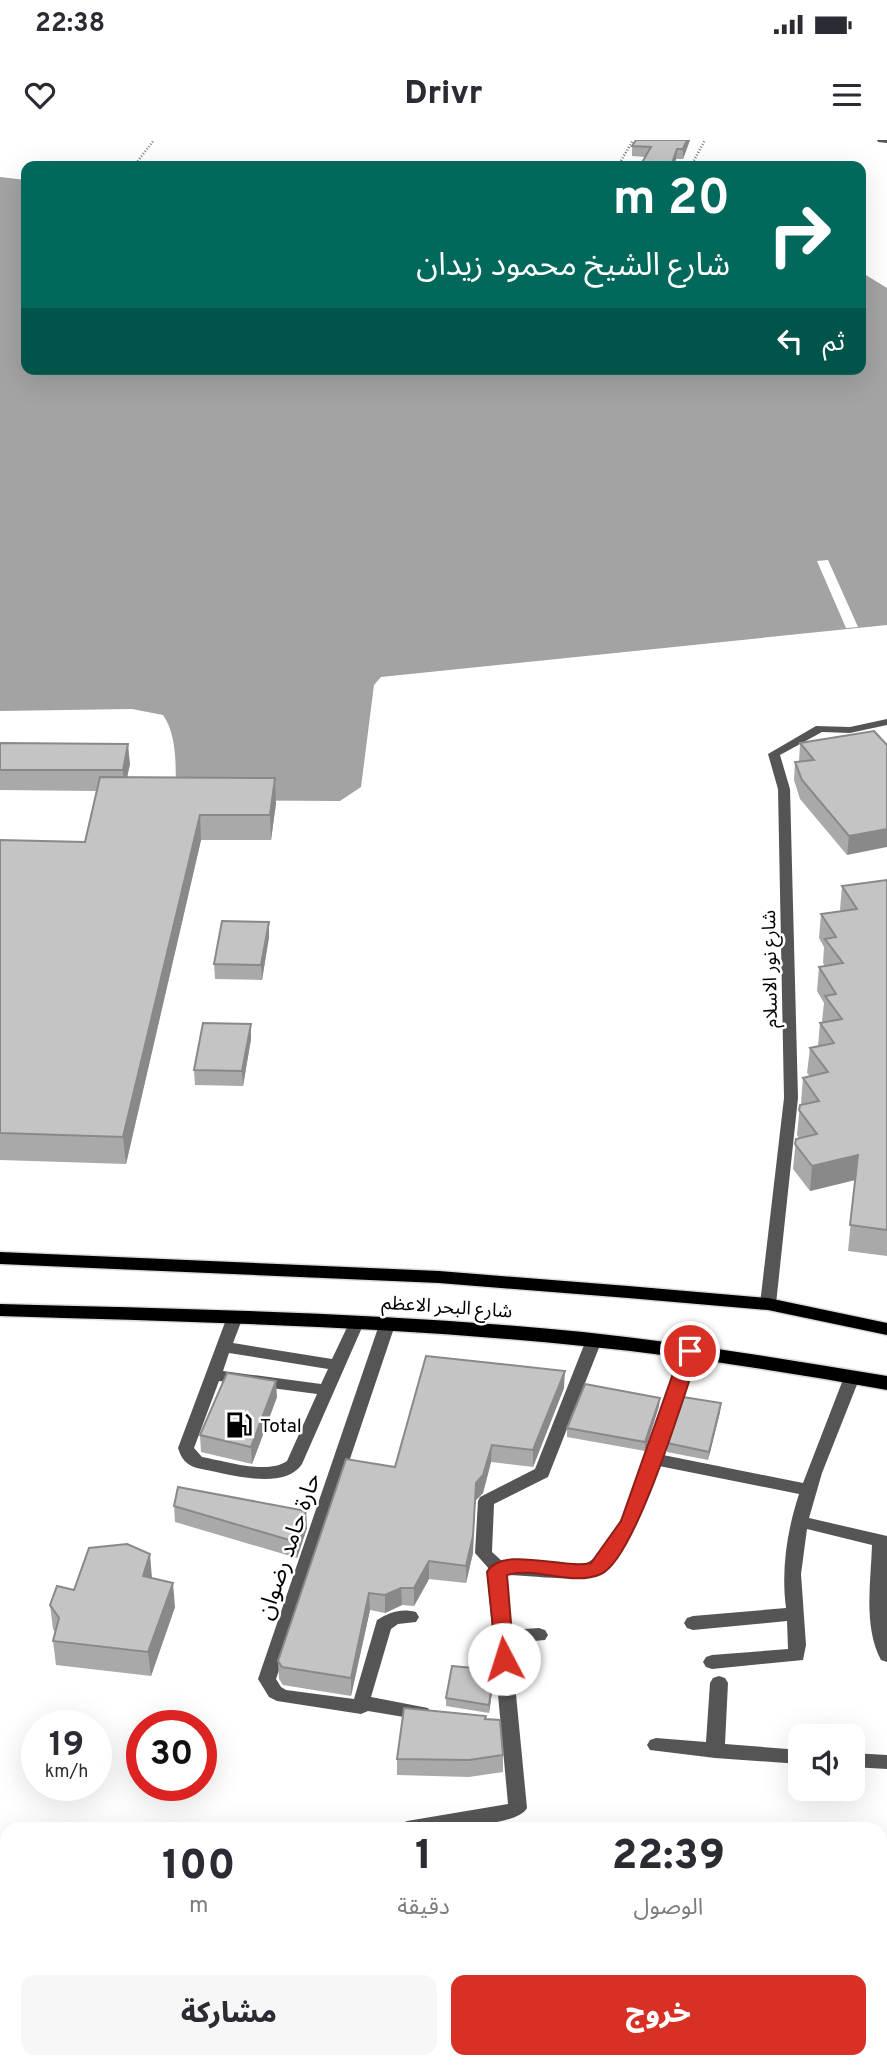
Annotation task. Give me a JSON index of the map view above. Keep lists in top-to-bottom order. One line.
{"streets":{"main road":["شارع البحر الاعظم"],"street":["شارع نور الاسلام","حارة حامد رضوان"]},"crossings":[["شارع نور الاسلام","شارع البحر الاعظم"],["شارع البحر الاعظم","حارة حامد رضوان"]],"places":{"fuel station":["Total"]},"page":{"status":"22:38","header":"Drivr","turn":["20 m","شارع الشيخ محمود زيدان"],"then":"ثم","speed":"19 km/h","limit":"30","eta":["22:39","الوصول","1","دقيقة","100","m"],"buttons":["خروج","مشاركة"]}}
